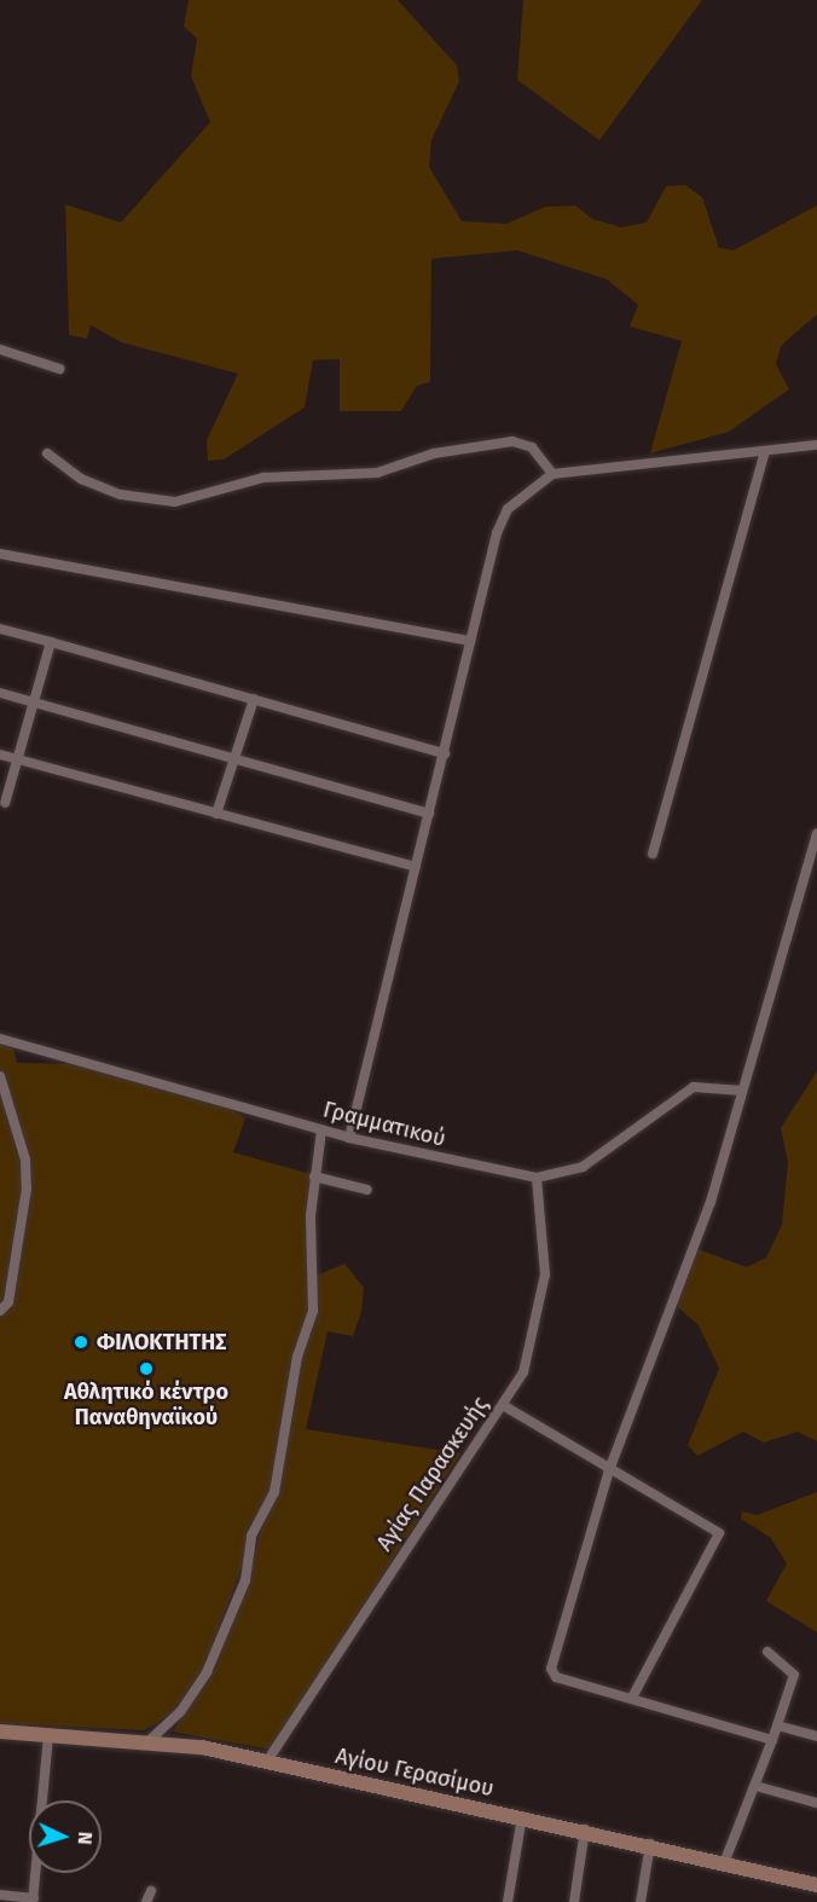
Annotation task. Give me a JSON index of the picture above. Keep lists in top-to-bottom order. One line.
{"streets":{"street":["Γραμματικού","Αγίας Παρασκευής","Αγίου Γερασίμου"]},"crossings":[["Γραμματικού","Αγίας Παρασκευής"],["Αγίας Παρασκευής","Αγίου Γερασίμου"]],"places":["ΦΙΛΟΚΤΗΤΗΣ","Αθλητικό κέντρο Παναθηναϊκού"],"north":"right"}
